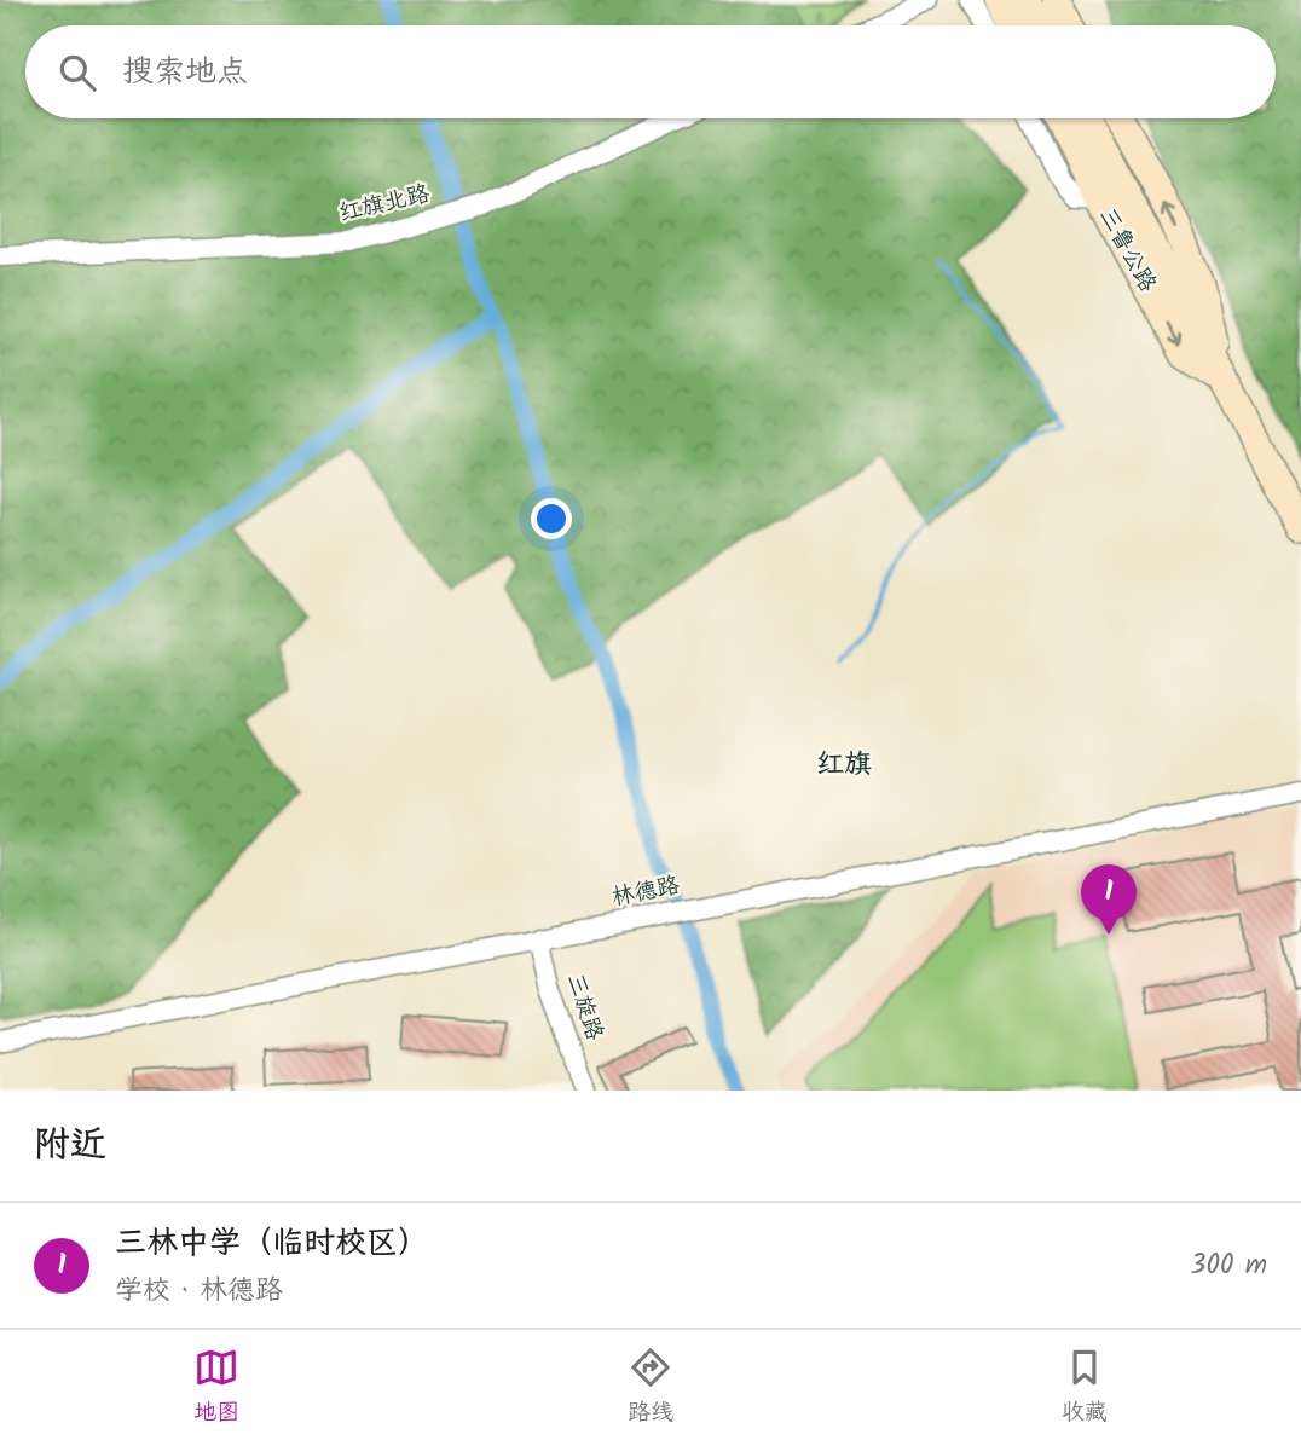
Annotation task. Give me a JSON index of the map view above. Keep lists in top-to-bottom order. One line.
{"streets":{"main road":["三鲁公路"],"street":["红旗北路","林德路","三旋路"]},"crossings":[["林德路","三旋路"]],"districts":["红旗"],"page":{"search":"搜索地点","pins":"1","heading":"附近","list":[{"mark":"1","name":"三林中学（临时校区）","note":"学校 · 林德路","value":"300 m"}],"nav":["地图","路线","收藏"]}}
